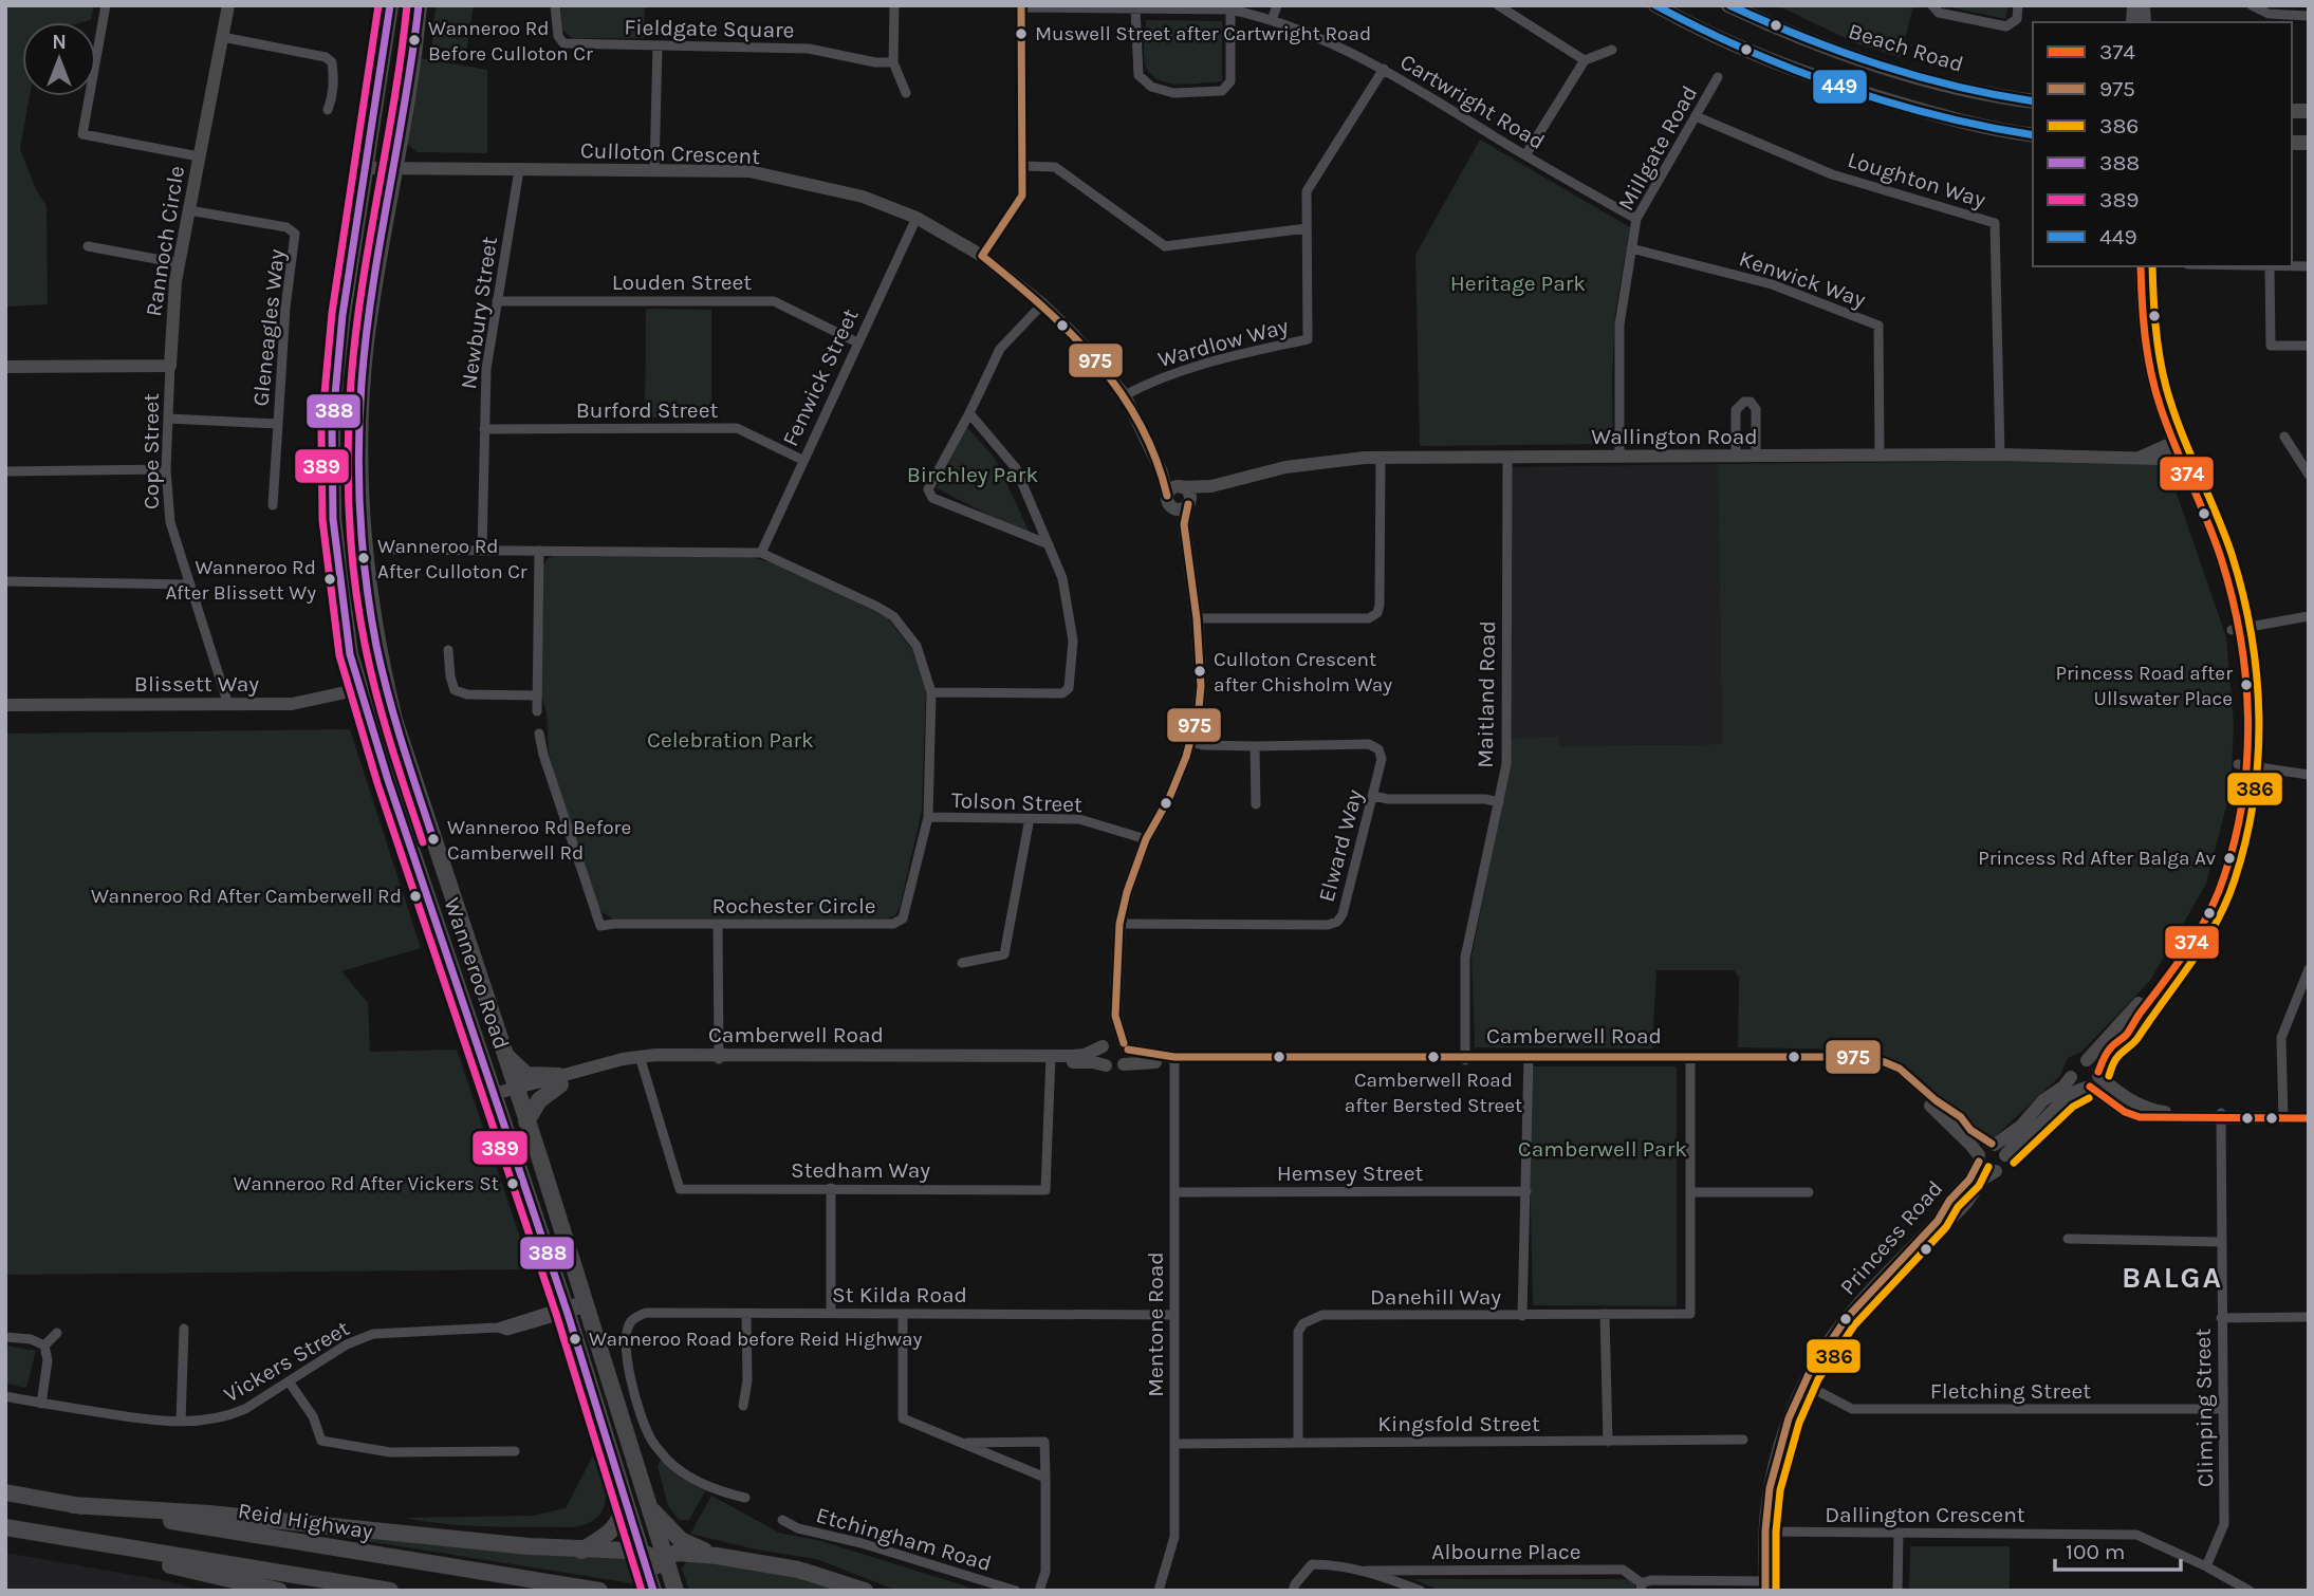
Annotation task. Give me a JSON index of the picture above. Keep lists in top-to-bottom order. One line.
{"streets":{"highway":["Wanneroo Road","Reid Highway"],"main road":["Beach Road"],"street":["Fieldgate Square","Cartwright Road","Millgate Road","Culloton Crescent","Loughton Way","Rannoch Circle","Kenwick Way","Louden Street","Newbury Street","Gleneagles Way","Wardlow Way","Fenwick Street","Burford Street","Wallington Road","Cope Street","Blissett Way","Maitland Road","Tolson Street","Elward Way","Rochester Circle","Camberwell Road","Stedham Way","Hemsey Street","Princess Road","St Kilda Road","Danehill Way","Mentone Road","Vickers Street","Fletching Street","Climping Street","Kingsfold Street","Dallington Crescent","Etchingham Road","Albourne Place"]},"crossings":[["Cartwright Road","Millgate Road"],["Cartwright Road","Wardlow Way"],["Millgate Road","Loughton Way"],["Millgate Road","Kenwick Way"],["Millgate Road","Wallington Road"],["Culloton Crescent","Newbury Street"],["Culloton Crescent","Wardlow Way"],["Culloton Crescent","Fenwick Street"],["Culloton Crescent","Wallington Road"],["Culloton Crescent","Tolson Street"],["Culloton Crescent","Elward Way"],["Culloton Crescent","Wanneroo Road"],["Culloton Crescent","Camberwell Road"],["Loughton Way","Wallington Road"],["Rannoch Circle","Gleneagles Way"],["Rannoch Circle","Cope Street"],["Kenwick Way","Wallington Road"],["Louden Street","Newbury Street"],["Louden Street","Fenwick Street"],["Newbury Street","Burford Street"],["Newbury Street","Rochester Circle"],["Gleneagles Way","Cope Street"],["Fenwick Street","Burford Street"],["Fenwick Street","Rochester Circle"],["Wallington Road","Maitland Road"],["Cope Street","Blissett Way"],["Blissett Way","Wanneroo Road"],["Maitland Road","Camberwell Road"],["Tolson Street","Rochester Circle"],["Wanneroo Road","Camberwell Road"],["Wanneroo Road","Vickers Street"],["Camberwell Road","Stedham Way"],["Camberwell Road","Princess Road"],["Camberwell Road","Mentone Road"],["Hemsey Street","Mentone Road"],["Princess Road","Fletching Street"],["Princess Road","Dallington Crescent"],["St Kilda Road","Mentone Road"],["Danehill Way","Kingsfold Street"],["Mentone Road","Kingsfold Street"],["Fletching Street","Climping Street"],["Climping Street","Dallington Crescent"]],"districts":["BALGA"],"parks":["Heritage Park","Birchley Park","Celebration Park","Camberwell Park"],"places":["Muswell Street after Cartwright Road","Wanneroo Rd Before Culloton Cr","Wanneroo Rd After Culloton Cr","Wanneroo Rd After Blissett Wy","Culloton Crescent after Chisholm Way","Princess Road after Ullswater Place","Wanneroo Rd Before Camberwell Rd","Princess Rd After Balga Av","Wanneroo Rd After Camberwell Rd","Camberwell Road after Bersted Street","Wanneroo Rd After Vickers St","Wanneroo Road before Reid Highway"],"lines":["transit line 975","transit line 388","transit line 389","transit line 449","transit line 374","transit line 386"],"legend":["374","975","386","388","389","449"],"scale_bar":"100 m","north":"top"}
